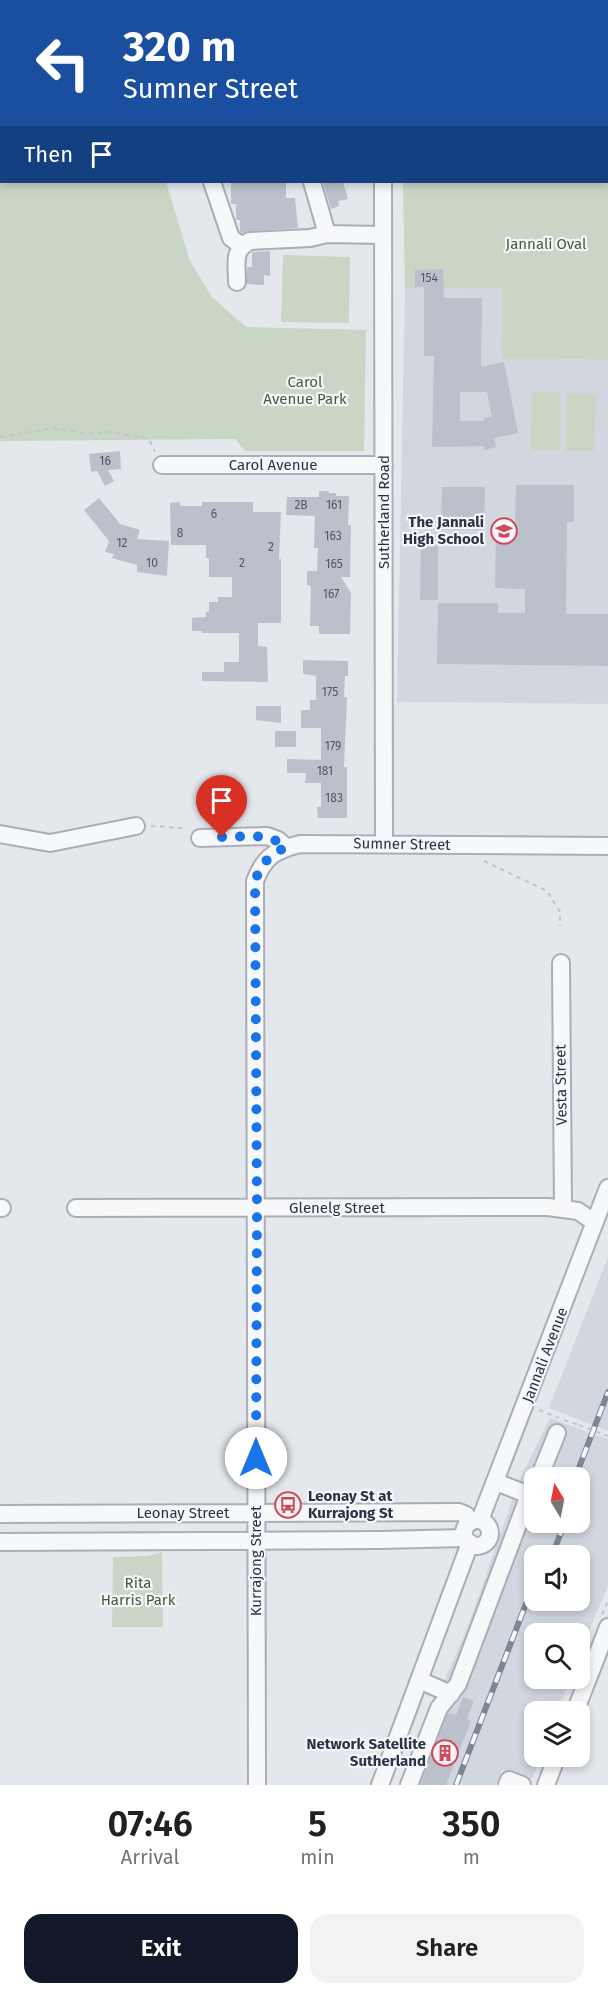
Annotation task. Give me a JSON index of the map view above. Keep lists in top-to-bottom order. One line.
{"streets":{"street":["Carol Avenue","Sutherland Road","Sumner Street","Vesta Street","Glenelg Street","Jannali Avenue","Leonay Street","Kurrajong Street"]},"crossings":[["Carol Avenue","Sutherland Road"],["Sutherland Road","Sumner Street"],["Sumner Street","Kurrajong Street"],["Vesta Street","Glenelg Street"],["Glenelg Street","Jannali Avenue"],["Glenelg Street","Kurrajong Street"],["Jannali Avenue","Leonay Street"],["Leonay Street","Kurrajong Street"]],"parks":["Jannali Oval","Carol Avenue Park","Rita Harris Park"],"places":{"school or university":["The Jannali High School"],"bus stop":["Leonay St at Kurrajong St"],"building":["Network Satellite Sutherland"]},"house_numbers":["154","16","2B","161","6","8","163","12","2","10","2","165","167","175","179","181","183"],"north":"top","page":{"turn":["320 m","Sumner Street"],"then":"Then","eta":["07:46","Arrival","5","min","350","m"],"buttons":["Exit","Share"]}}
